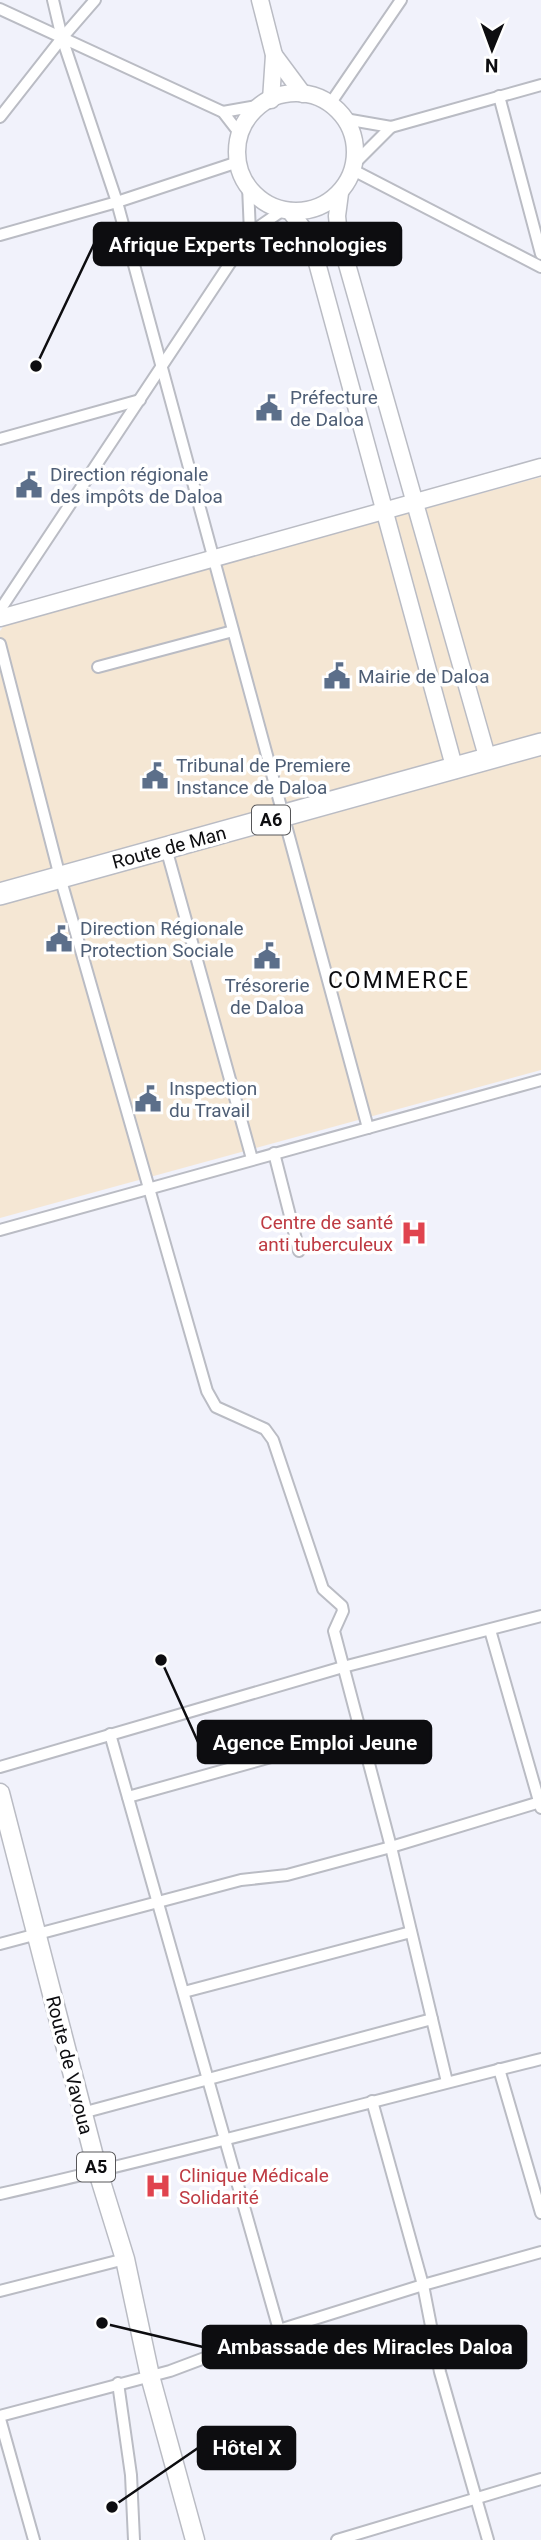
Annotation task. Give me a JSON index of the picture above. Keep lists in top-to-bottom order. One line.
{"streets":{"highway":["A6","Route de Man"],"main road":["Route de Vavoua","A5"]},"districts":["COMMERCE"],"places":{"other":["Afrique Experts Technologies","Agence Emploi Jeune","Ambassade des Miracles Daloa","Hôtel X"],"public building":["Préfecture de Daloa","Direction régionale des impôts de Daloa","Mairie de Daloa","Tribunal de Premiere Instance de Daloa","Direction Régionale Protection Sociale","Trésorerie de Daloa","Inspection du Travail"],"hospital":["Centre de santé anti tuberculeux","Clinique Médicale Solidarité"]},"north":"bottom"}
